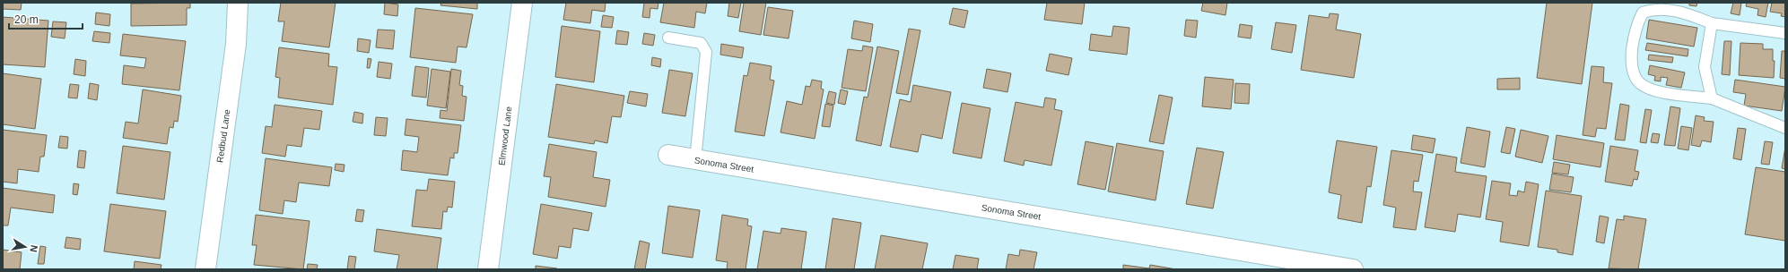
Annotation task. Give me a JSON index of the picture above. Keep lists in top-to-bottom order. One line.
{"streets":{"street":["Redbud Lane","Elmwood Lane","Sonoma Street"]},"scale_bar":"20 m","north":"right"}
